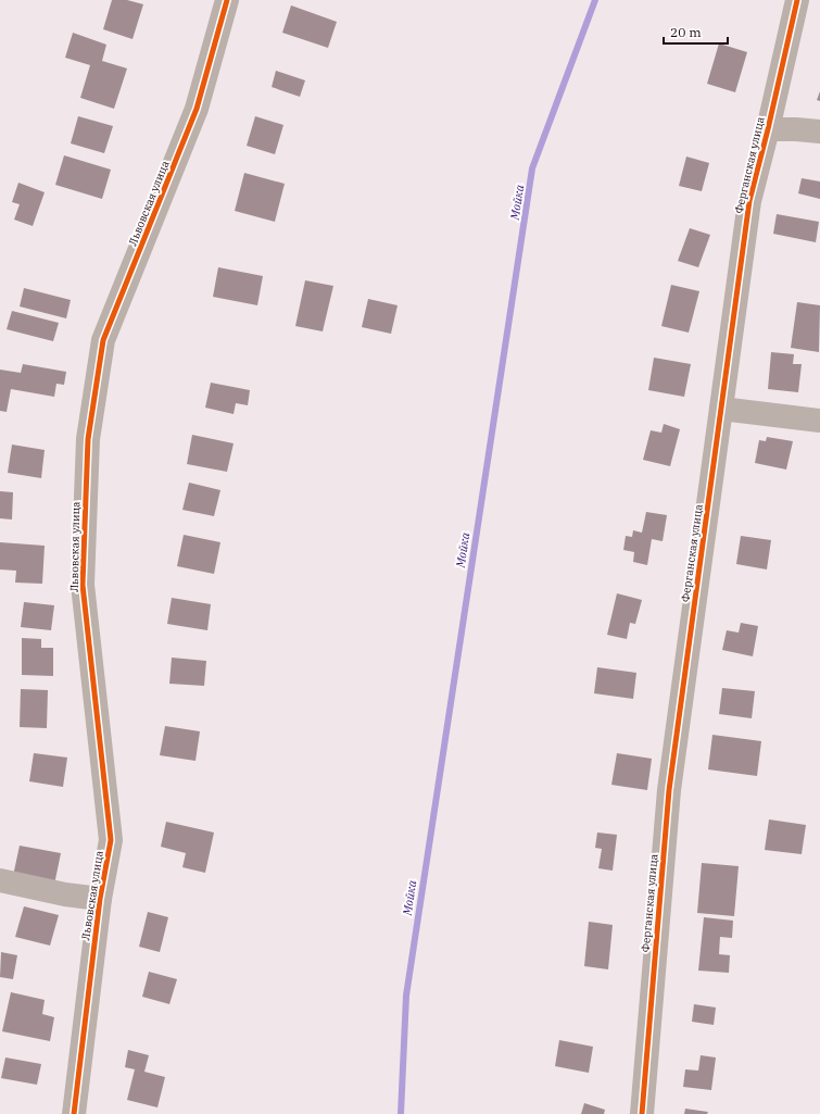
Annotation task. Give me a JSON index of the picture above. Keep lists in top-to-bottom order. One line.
{"streets":{"street":["Ферганская улица","Львовская улица"]},"water":["Мойка"],"scale_bar":"20 m"}
